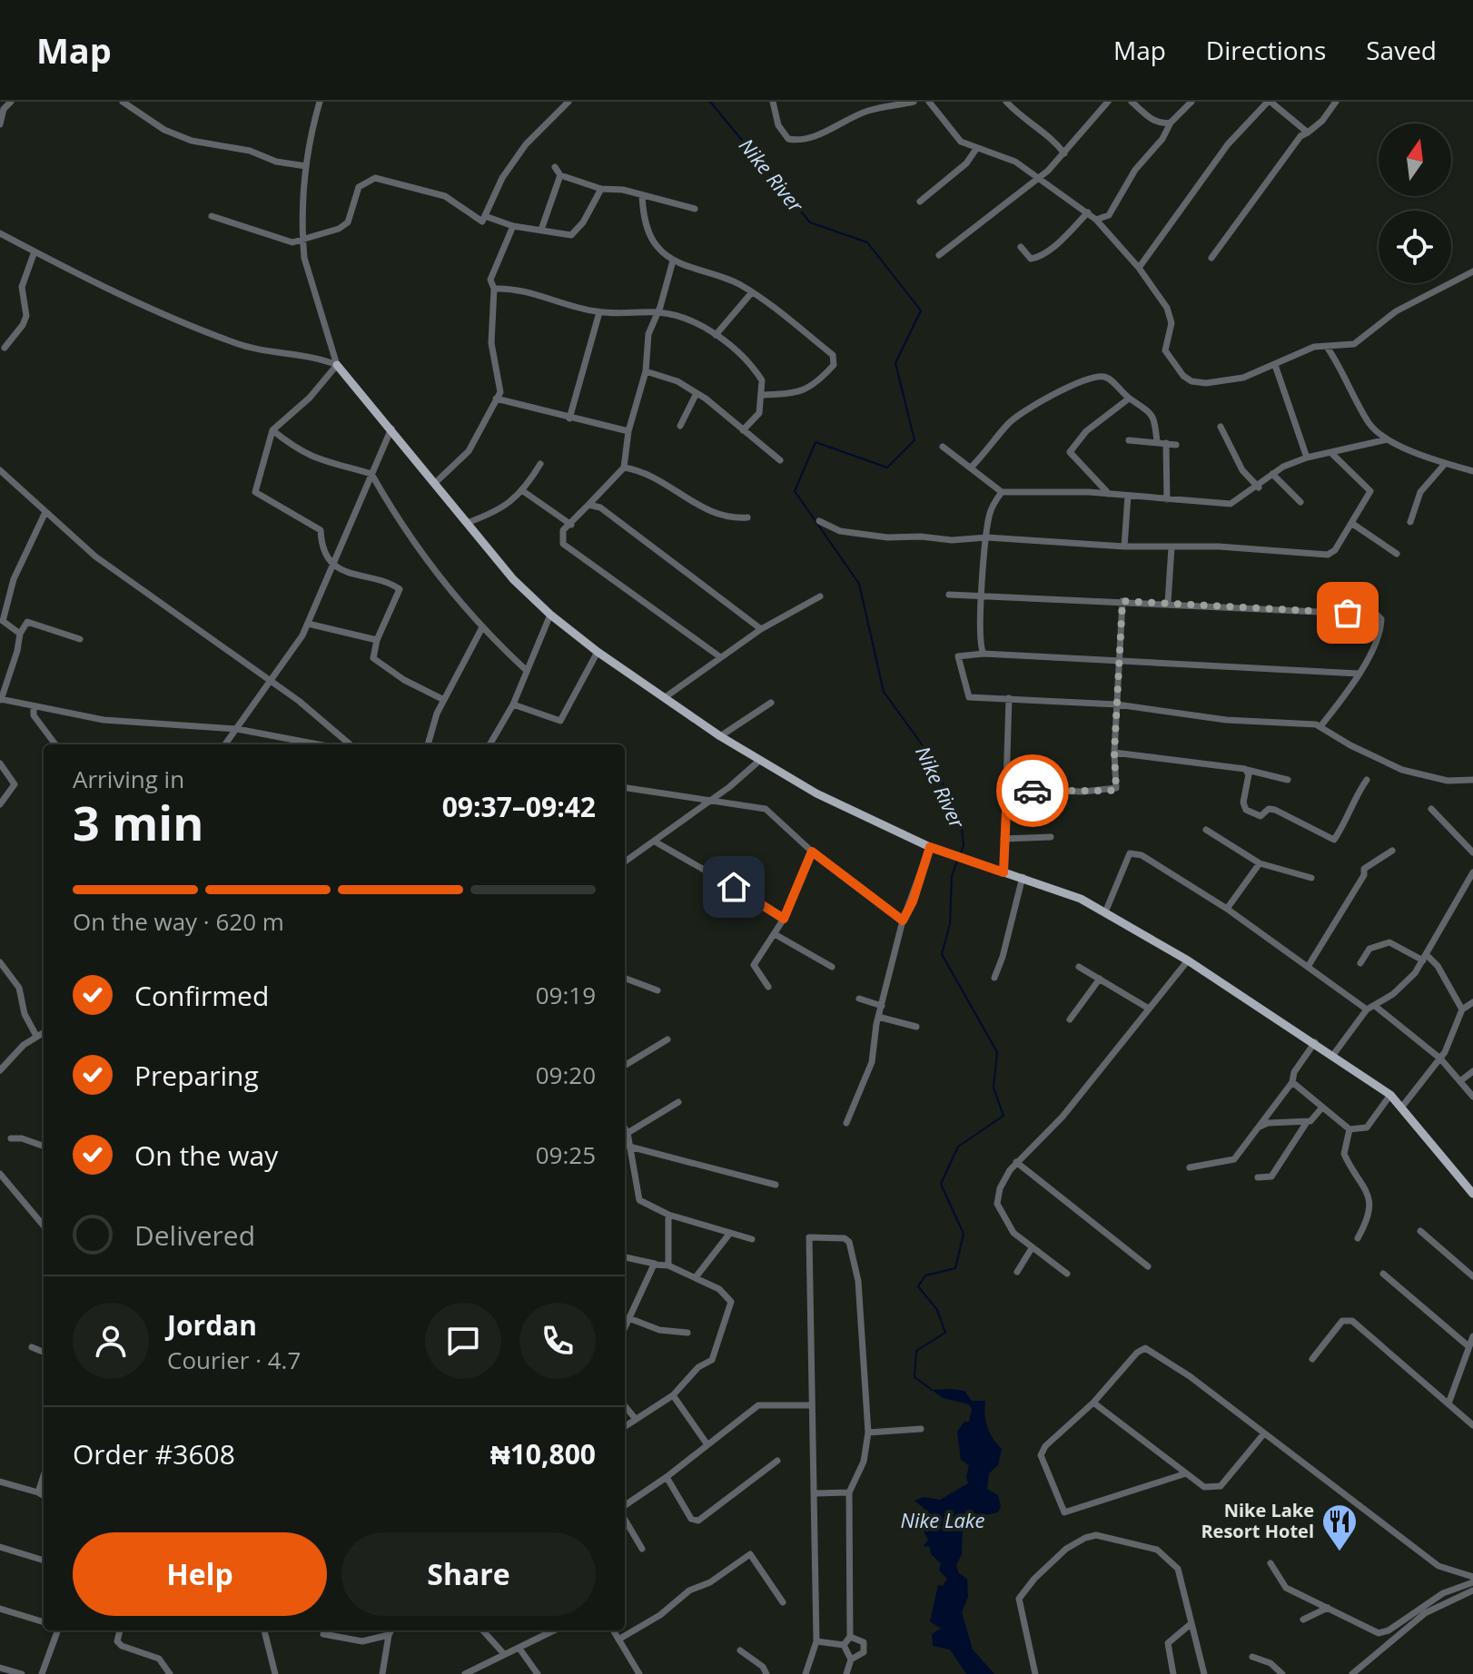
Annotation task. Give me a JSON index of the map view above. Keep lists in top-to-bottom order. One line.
{"water":["Nike River","Nike Lake"],"places":{"restaurant":["Nike Lake Resort Hotel"]},"north":"top","page":{"header":"Map","nav":["Map","Directions","Saved"],"heading":["3 min","Arriving in","09:37–09:42"],"panel":["Jordan","Courier · 4.7","Order #3608","₦10,800"],"bar":"On the way · 620 m","list":[["Confirmed","09:19"],["Preparing","09:20"],["On the way","09:25"],"Delivered"],"buttons":["Help","Share"]}}
